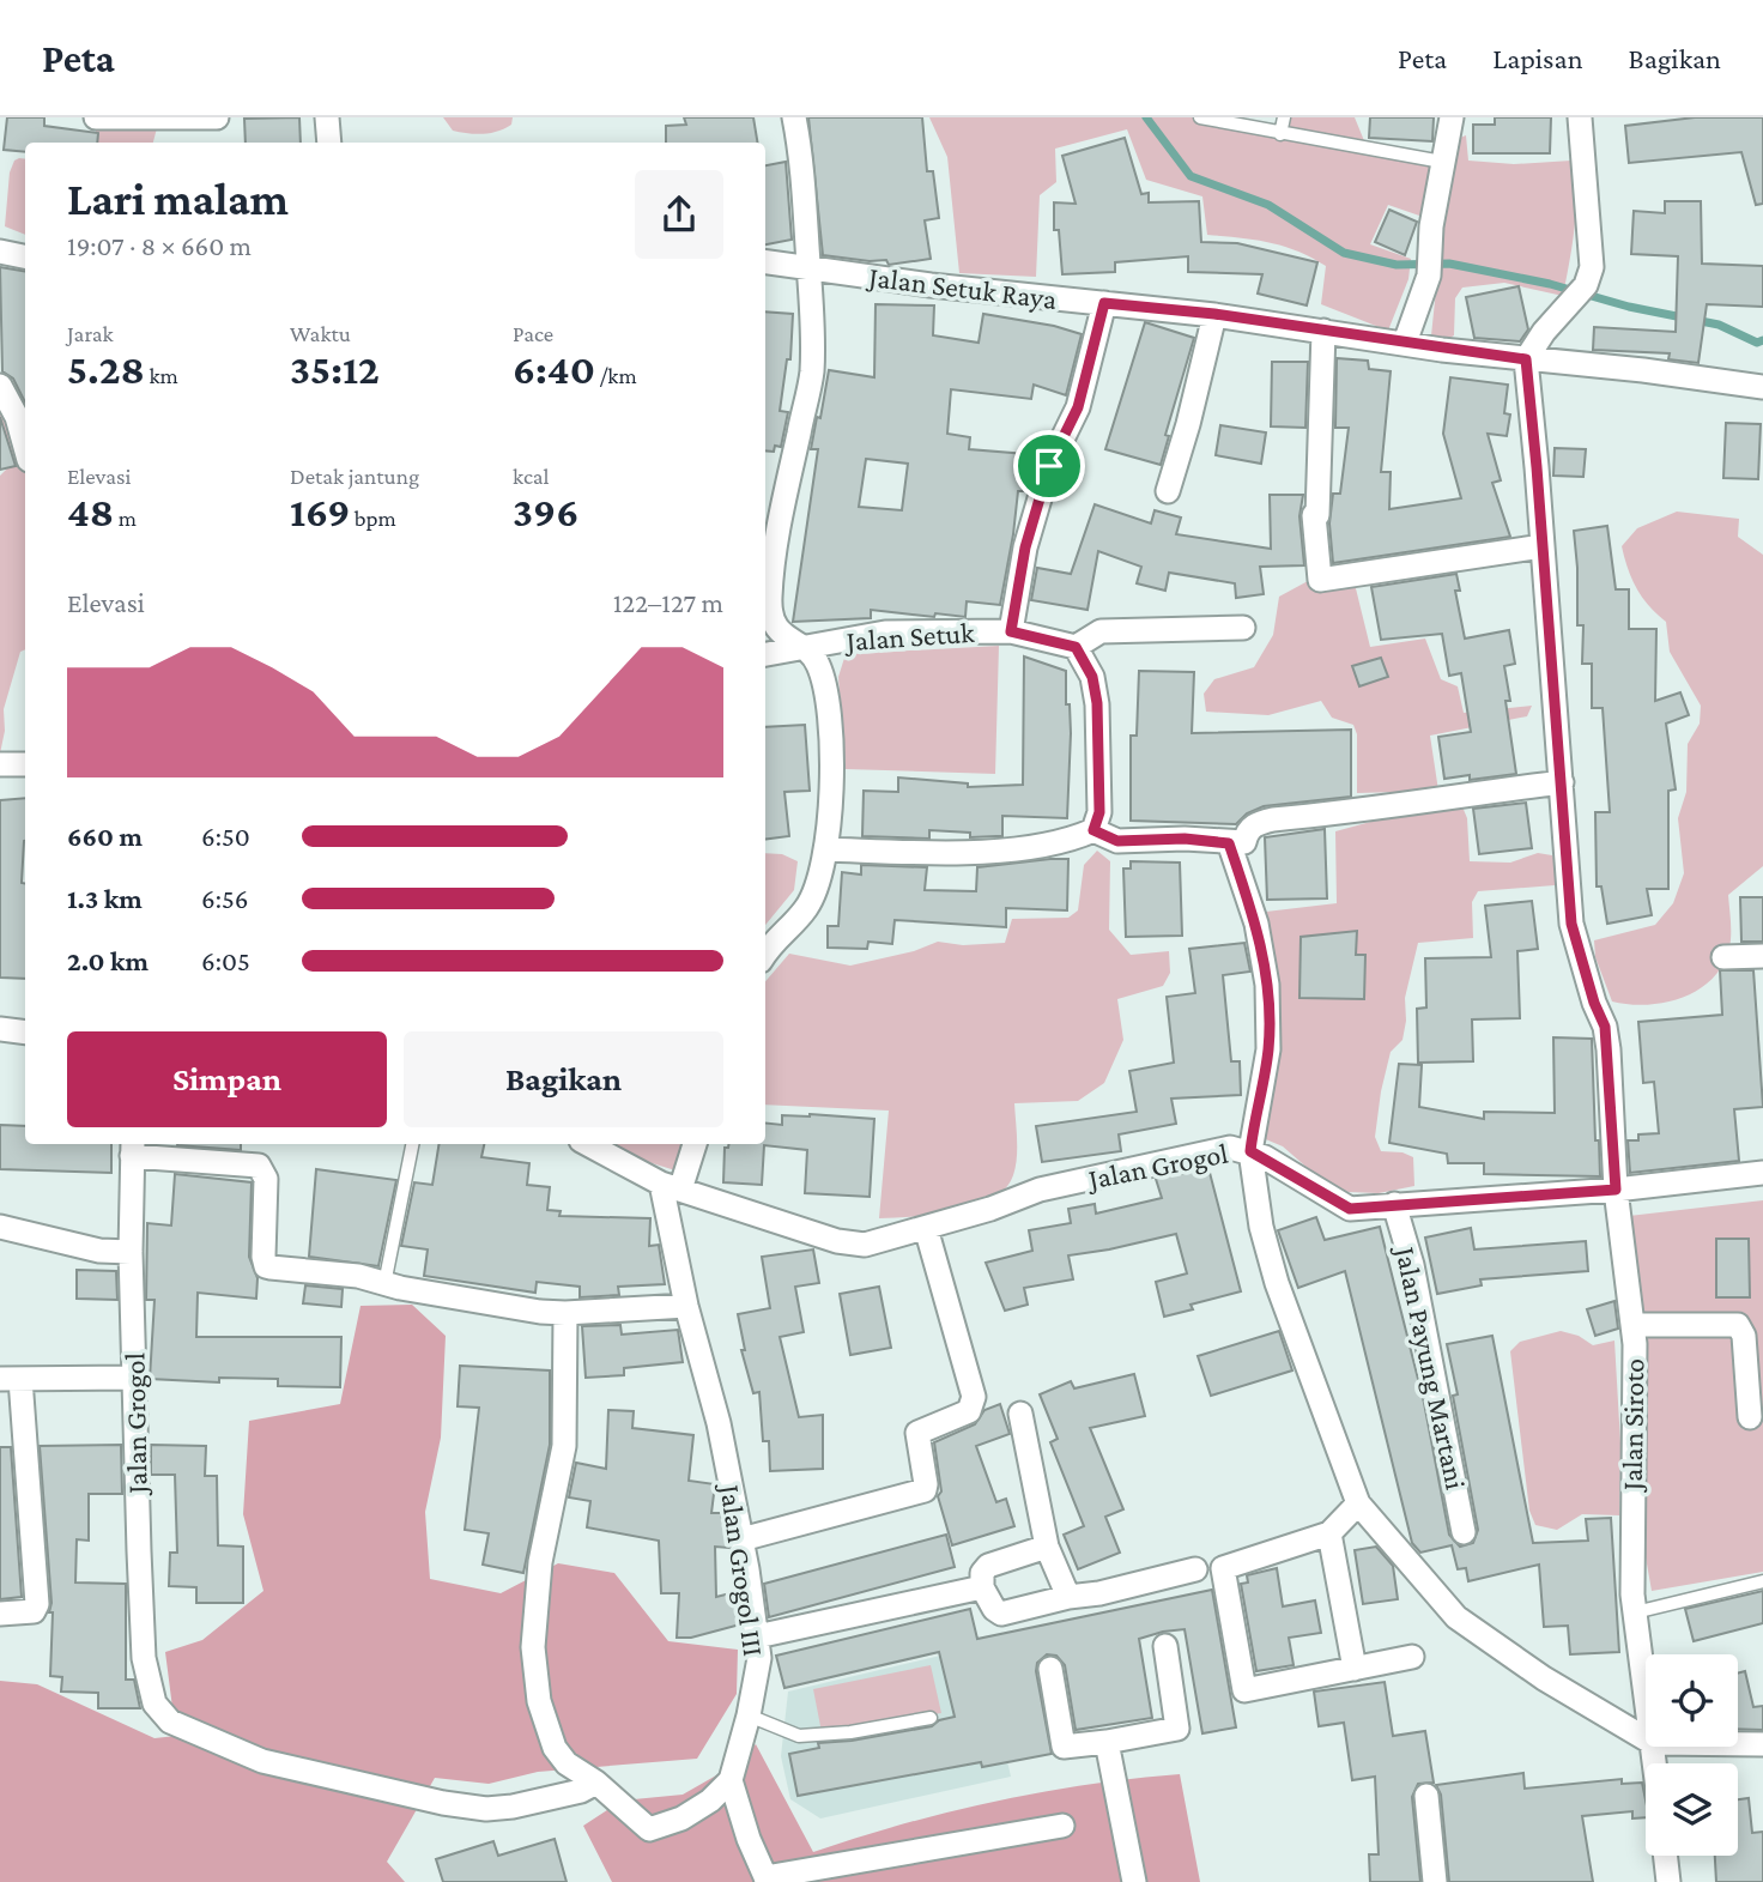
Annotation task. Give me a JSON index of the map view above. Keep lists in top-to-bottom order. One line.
{"streets":{"street":["Jalan Setuk Raya","Jalan Setuk","Jalan Grogol","Jalan Payung Martani","Jalan Siroto","Jalan Grogol III"]},"crossings":[["Jalan Grogol","Jalan Payung Martani"],["Jalan Grogol","Jalan Siroto"],["Jalan Grogol","Jalan Grogol III"]],"page":{"header":"Peta","nav":["Peta","Lapisan","Bagikan"],"heading":["Lari malam","19:07 · 8 × 660 m"],"stats":[["Jarak","5.28 km"],["Waktu","35:12"],["Pace","6:40 /km"],["Elevasi","48 m"],["Detak jantung","169 bpm"],["kcal","396"]],"chart":["Elevasi","122–127 m"],"list":[{"name":"660 m","note":"6:50"},{"name":"1.3 km","note":"6:56"},{"name":"2.0 km","note":"6:05"}],"buttons":["Simpan","Bagikan"]}}
